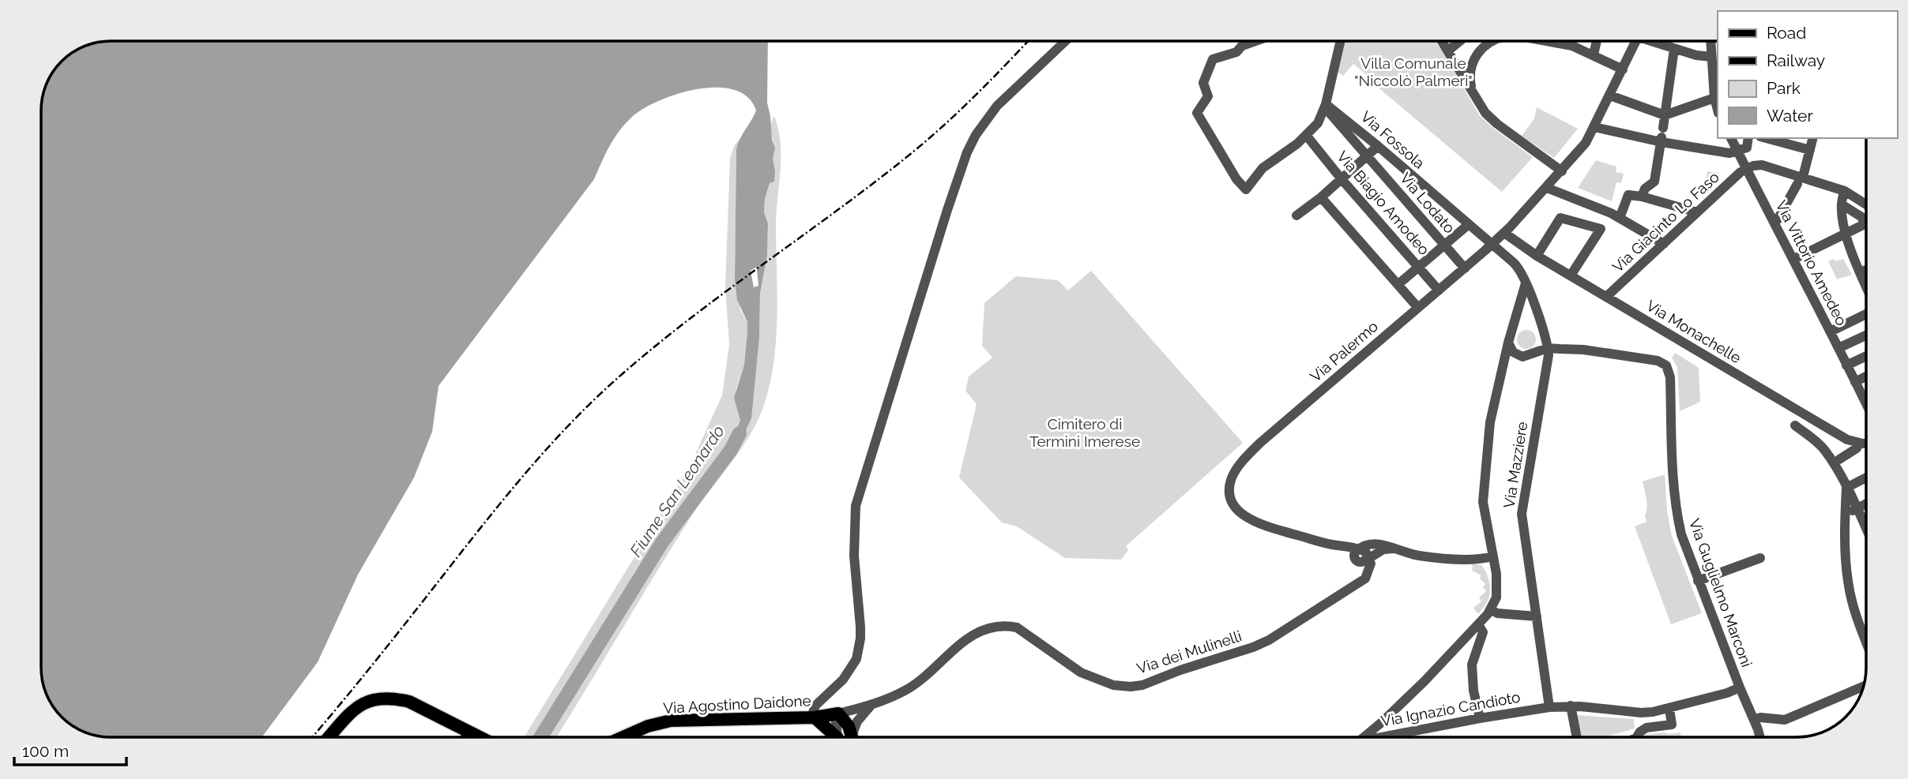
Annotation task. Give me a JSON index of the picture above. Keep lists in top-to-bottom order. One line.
{"streets":{"main road":["Via Agostino Daidone"],"street":["Via Fossola","Via Biagio Amodeo","Via Lodato","Via Giacinto Lo Faso","Via Vittorio Amedeo","Via Monachelle","Via Palermo","Via Mazziere","Via Guglielmo Marconi","Via dei Mulinelli","Via Ignazio Candioto"]},"crossings":[["Via Fossola","Via Lodato"],["Via Fossola","Via Palermo"],["Via Fossola","Via Mazziere"],["Via Biagio Amodeo","Via Palermo"],["Via Lodato","Via Palermo"],["Via Giacinto Lo Faso","Via Vittorio Amedeo"],["Via Giacinto Lo Faso","Via Monachelle"],["Via Monachelle","Via Palermo"],["Via Palermo","Via Mazziere"],["Via Palermo","Via dei Mulinelli"],["Via Mazziere","Via Guglielmo Marconi"],["Via Mazziere","Via Ignazio Candioto"],["Via Guglielmo Marconi","Via Ignazio Candioto"],["Via dei Mulinelli","Via Agostino Daidone"]],"water":["Fiume San Leonardo"],"parks":["Villa Comunale \"Niccolò Palmeri\"","Cimitero di Termini Imerese"],"legend":["Road","Railway","Park","Water"],"scale_bar":"100 m"}
